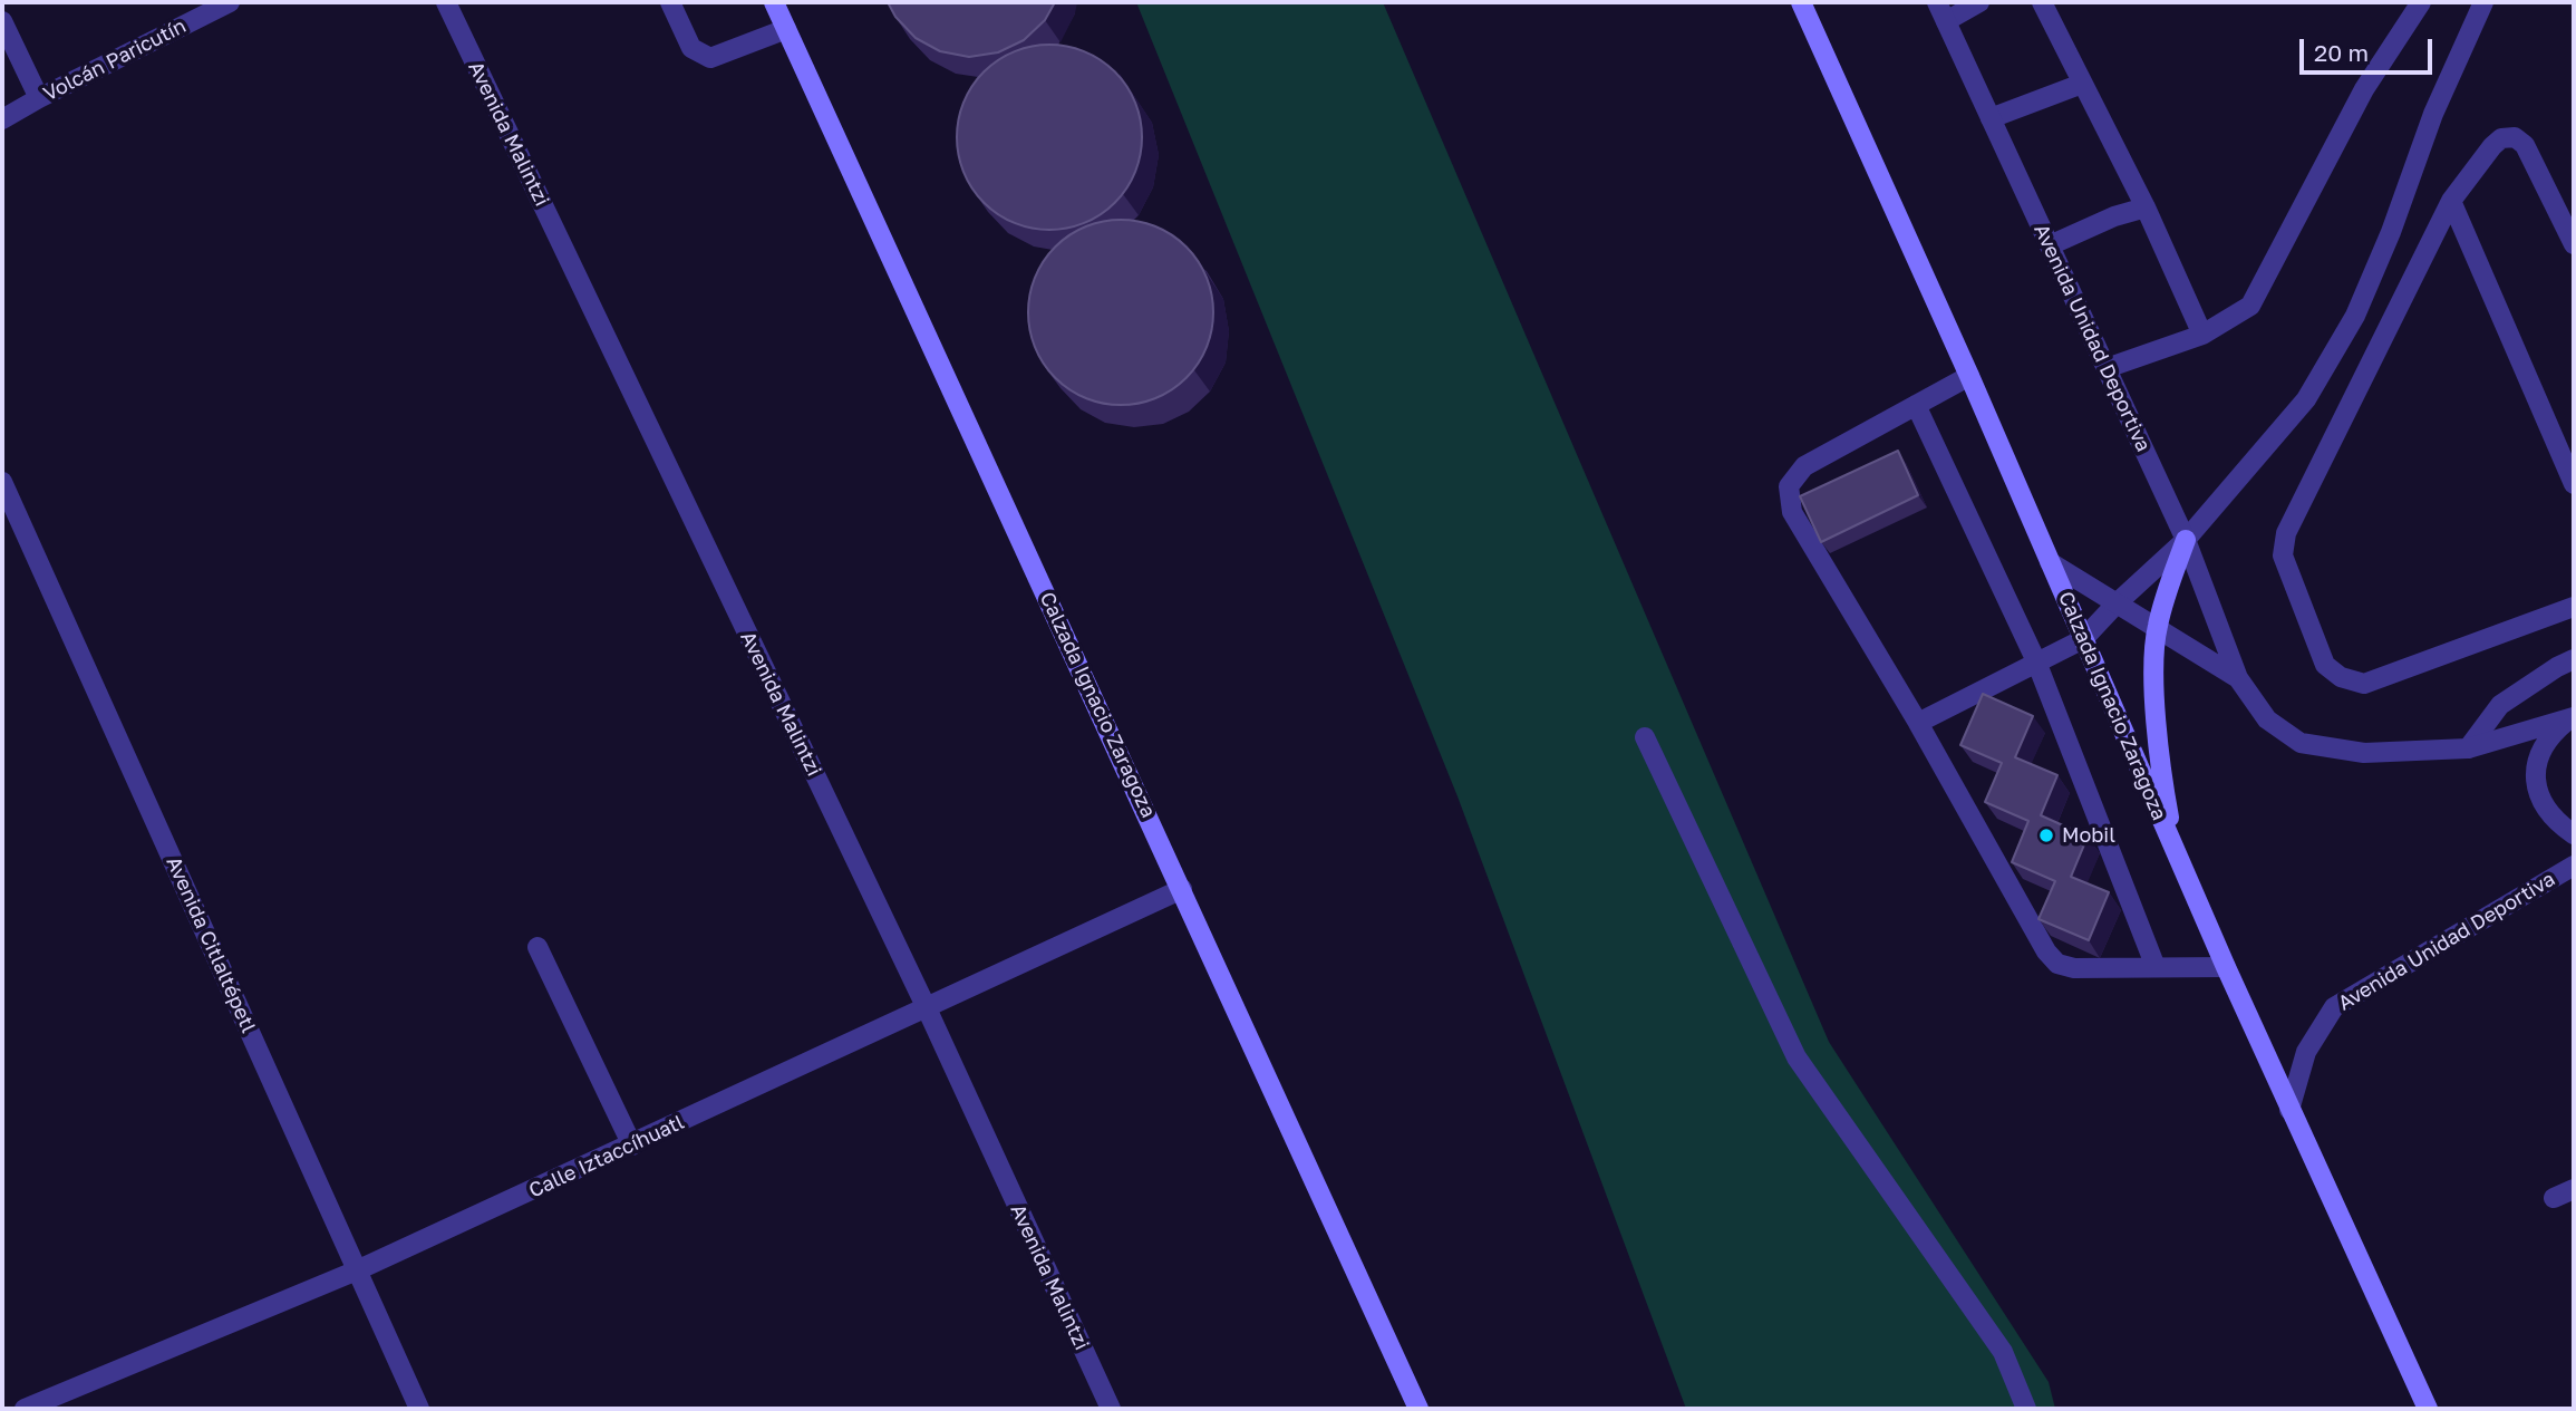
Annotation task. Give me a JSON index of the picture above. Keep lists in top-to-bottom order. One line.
{"streets":{"main road":["Calzada Ignacio Zaragoza"],"street":["Volcán Paricutín","Avenida Malintzi","Avenida Unidad Deportiva","Avenida Citlaltépetl","Calle Iztaccíhuatl"]},"crossings":[["Avenida Malintzi","Calle Iztaccíhuatl"],["Avenida Unidad Deportiva","Calzada Ignacio Zaragoza"],["Calzada Ignacio Zaragoza","Calle Iztaccíhuatl"],["Avenida Citlaltépetl","Calle Iztaccíhuatl"]],"places":["Mobil"],"scale_bar":"20 m"}
